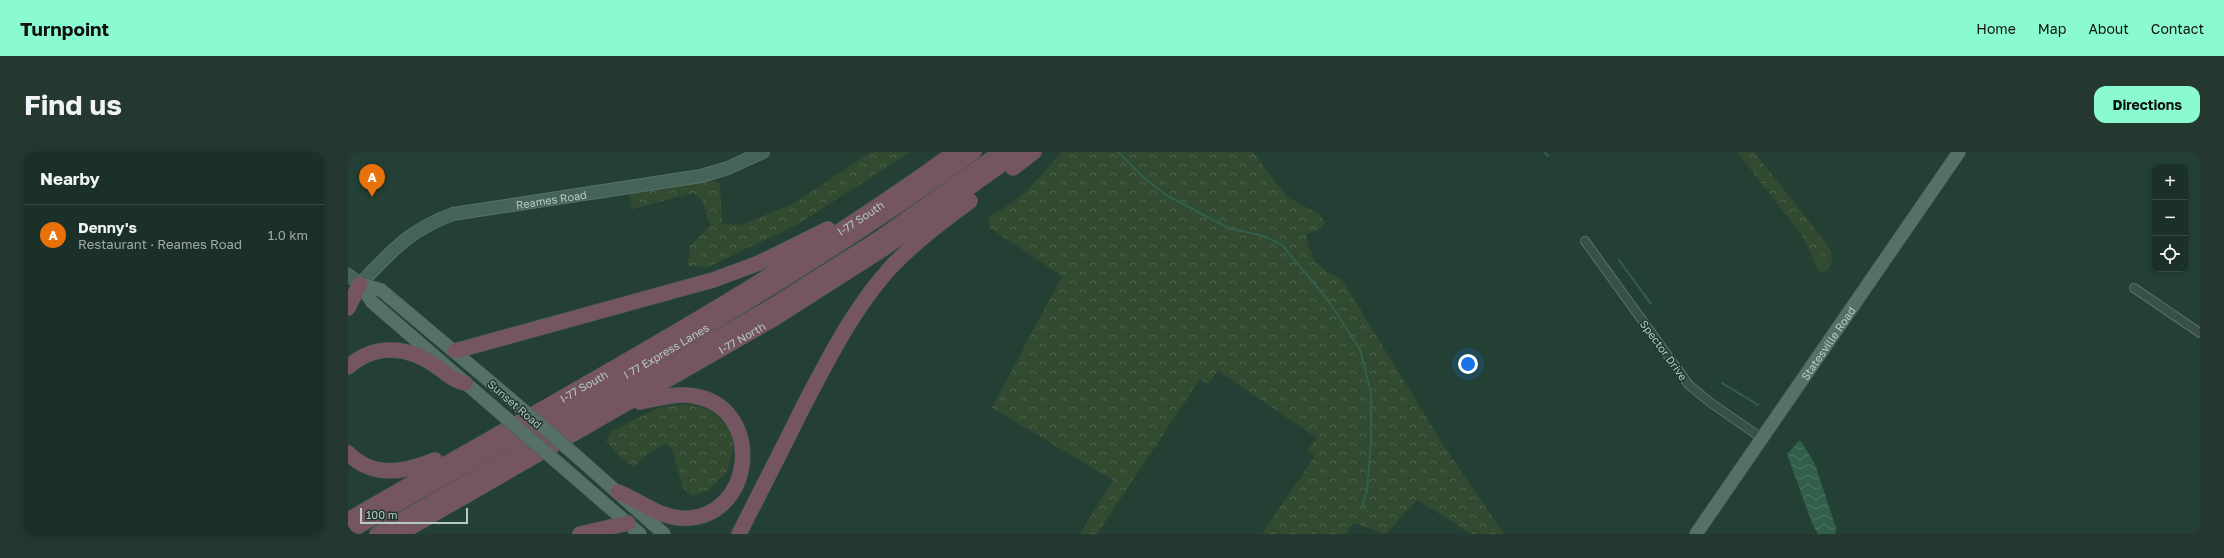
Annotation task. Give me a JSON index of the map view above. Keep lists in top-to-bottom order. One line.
{"streets":{"highway":["I-77 South","I-77 North","I 77 Express Lanes"],"main road":["Reames Road","Statesville Road","Sunset Road"],"street":["Spector Drive"]},"crossings":[["Reames Road","Sunset Road"],["Statesville Road","Spector Drive"]],"scale_bar":"100 m","page":{"header":"Turnpoint","nav":["Home","Map","About","Contact"],"buttons":"Directions","title":"Find us","heading":"Nearby","map_buttons":["+","−"],"pins":"A","list":[{"mark":"A","name":"Denny's","note":"Restaurant · Reames Road","value":"1.0 km"}],"scale":"100 m"}}
